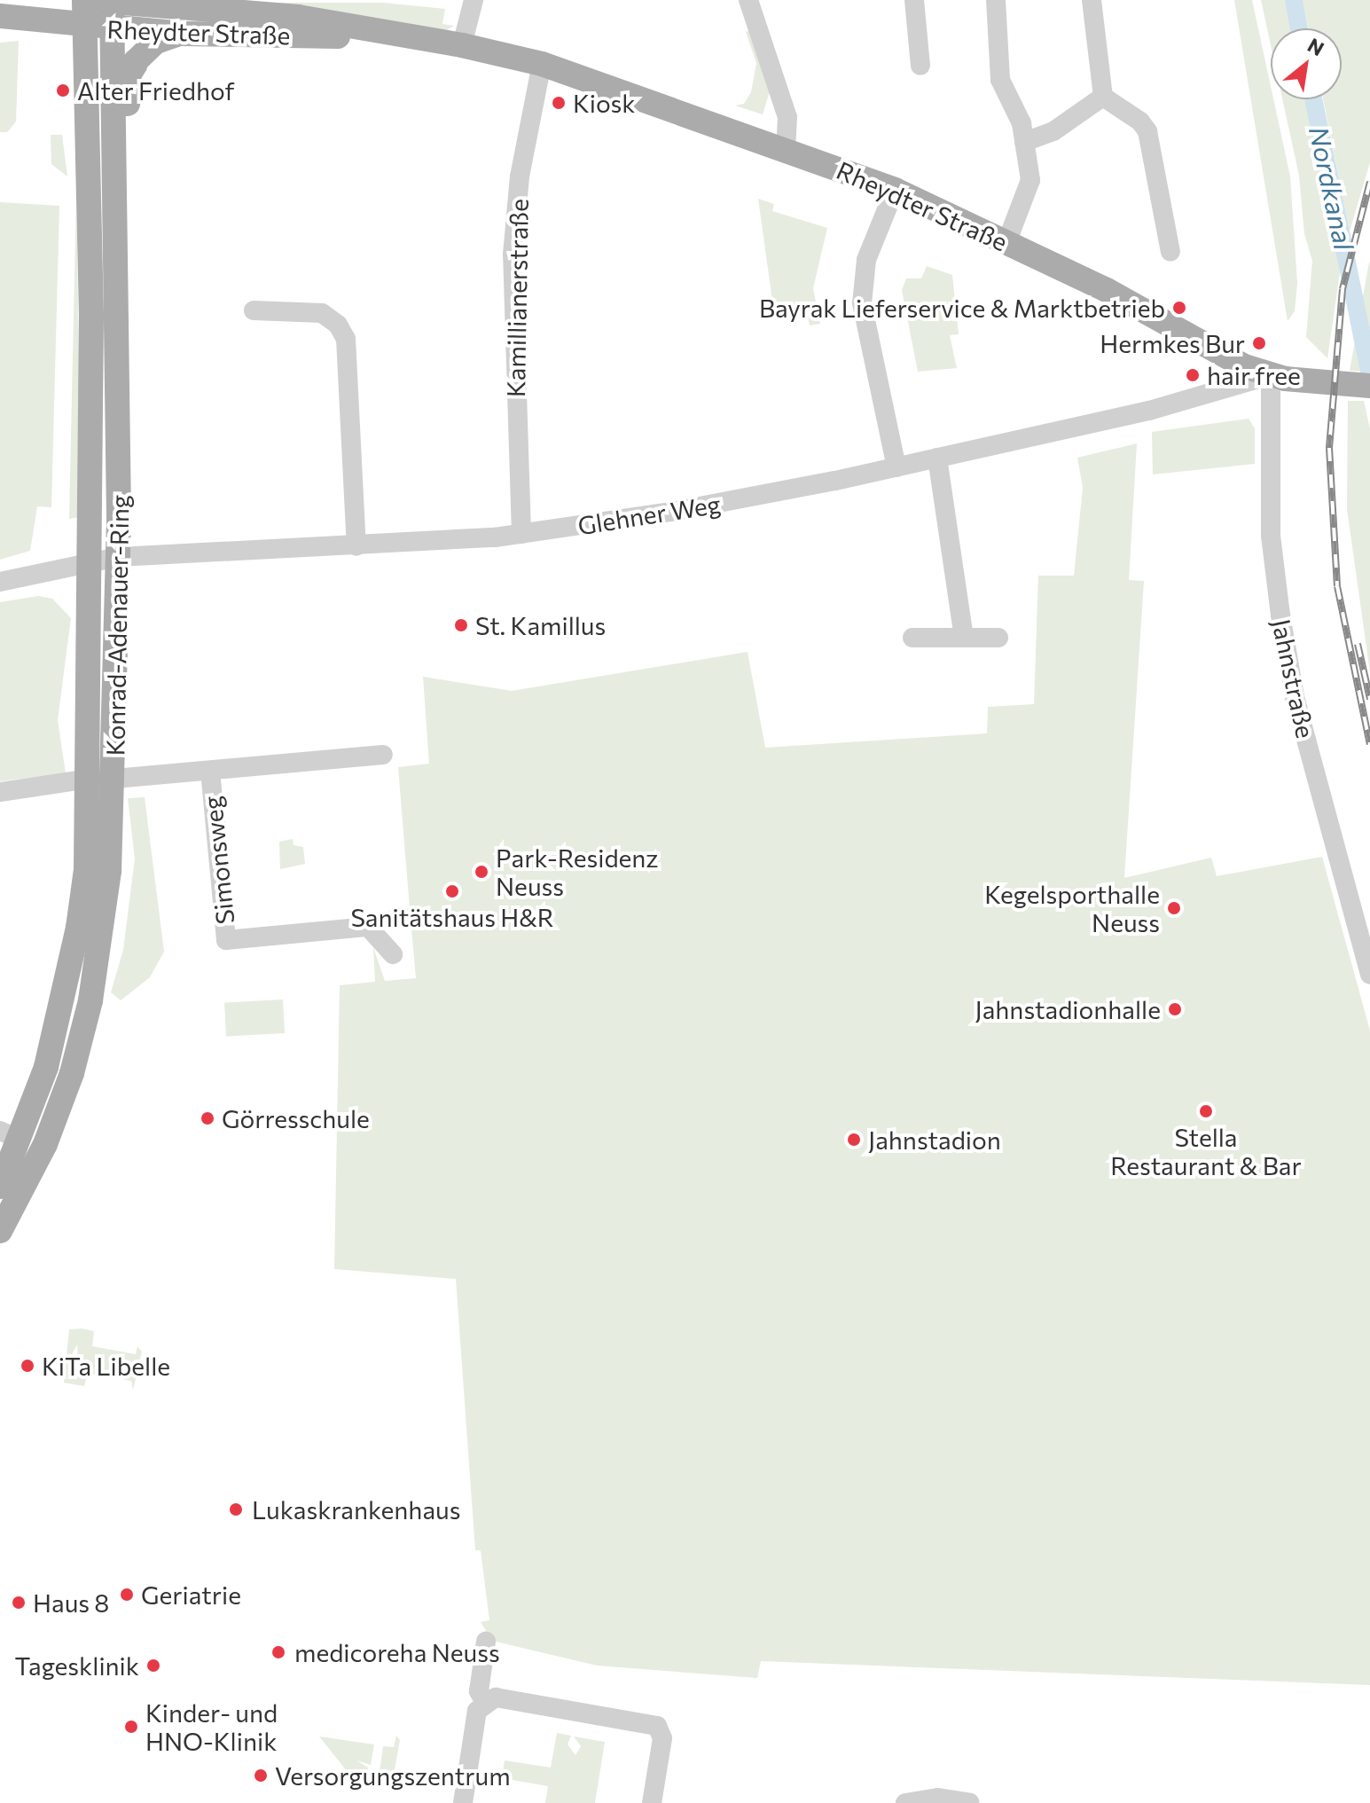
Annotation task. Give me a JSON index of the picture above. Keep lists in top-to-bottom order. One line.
{"streets":{"main road":["Rheydter Straße","Konrad-Adenauer-Ring"],"street":["Kamillianerstraße","Glehner Weg","Jahnstraße","Simonsweg"]},"crossings":[["Rheydter Straße","Kamillianerstraße"],["Rheydter Straße","Glehner Weg"],["Rheydter Straße","Konrad-Adenauer-Ring"],["Rheydter Straße","Jahnstraße"],["Kamillianerstraße","Glehner Weg"],["Glehner Weg","Konrad-Adenauer-Ring"],["Glehner Weg","Jahnstraße"],["Konrad-Adenauer-Ring","Simonsweg"]],"water":["Nordkanal"],"places":["Alter Friedhof","Kiosk","Bayrak Lieferservice & Marktbetrieb","Hermkes Bur","hair free","St. Kamillus","Park-Residenz Neuss","Sanitätshaus H&R","Kegelsporthalle Neuss","Jahnstadionhalle","Stella Restaurant & Bar","Görresschule","Jahnstadion","KiTa Libelle","Lukaskrankenhaus","Geriatrie","Haus 8","medicoreha Neuss","Tagesklinik","Kinder- und HNO-Klinik","Versorgungszentrum"],"north":"top right"}
